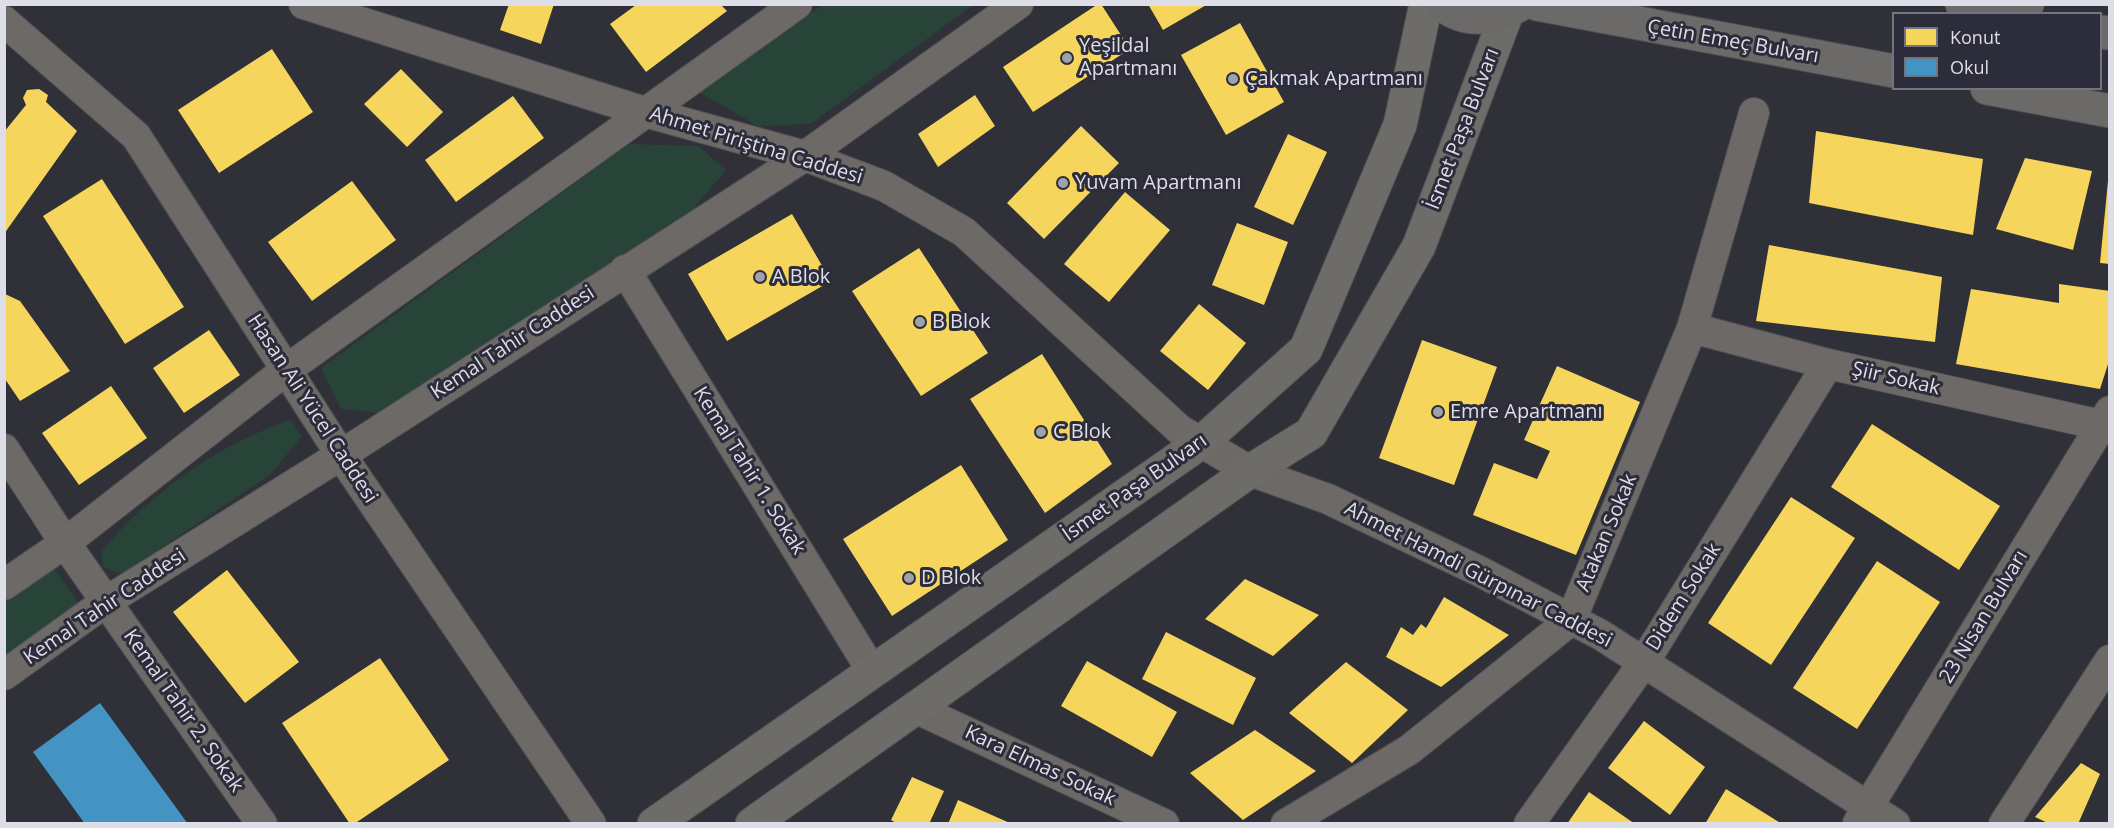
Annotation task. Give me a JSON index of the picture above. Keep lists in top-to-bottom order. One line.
{"streets":{"main road":["Çetin Emeç Bulvarı"],"street":["İsmet Paşa Bulvarı","Ahmet Piriştina Caddesi","Kemal Tahir Caddesi","Şiir Sokak","Hasan Ali Yücel Caddesi","Kemal Tahir 1. Sokak","Atakan Sokak","Ahmet Hamdi Gürpınar Caddesi","Didem Sokak","23 Nisan Bulvarı","Kemal Tahir 2. Sokak","Kara Elmas Sokak"]},"crossings":[["Çetin Emeç Bulvarı","İsmet Paşa Bulvarı"],["İsmet Paşa Bulvarı","Ahmet Piriştina Caddesi"],["İsmet Paşa Bulvarı","Kemal Tahir 1. Sokak"],["İsmet Paşa Bulvarı","Ahmet Hamdi Gürpınar Caddesi"],["İsmet Paşa Bulvarı","Kara Elmas Sokak"],["Ahmet Piriştina Caddesi","Kemal Tahir Caddesi"],["Ahmet Piriştina Caddesi","Ahmet Hamdi Gürpınar Caddesi"],["Kemal Tahir Caddesi","Hasan Ali Yücel Caddesi"],["Kemal Tahir Caddesi","Kemal Tahir 1. Sokak"],["Kemal Tahir Caddesi","Kemal Tahir 2. Sokak"],["Şiir Sokak","Atakan Sokak"],["Şiir Sokak","Didem Sokak"],["Şiir Sokak","23 Nisan Bulvarı"],["Atakan Sokak","Ahmet Hamdi Gürpınar Caddesi"],["Ahmet Hamdi Gürpınar Caddesi","Didem Sokak"],["Ahmet Hamdi Gürpınar Caddesi","23 Nisan Bulvarı"]],"places":["Yeşildal Apartmanı","Çakmak Apartmanı","Yuvam Apartmanı","A Blok","B Blok","Emre Apartmanı","C Blok","D Blok"],"legend":["Konut","Okul"]}
